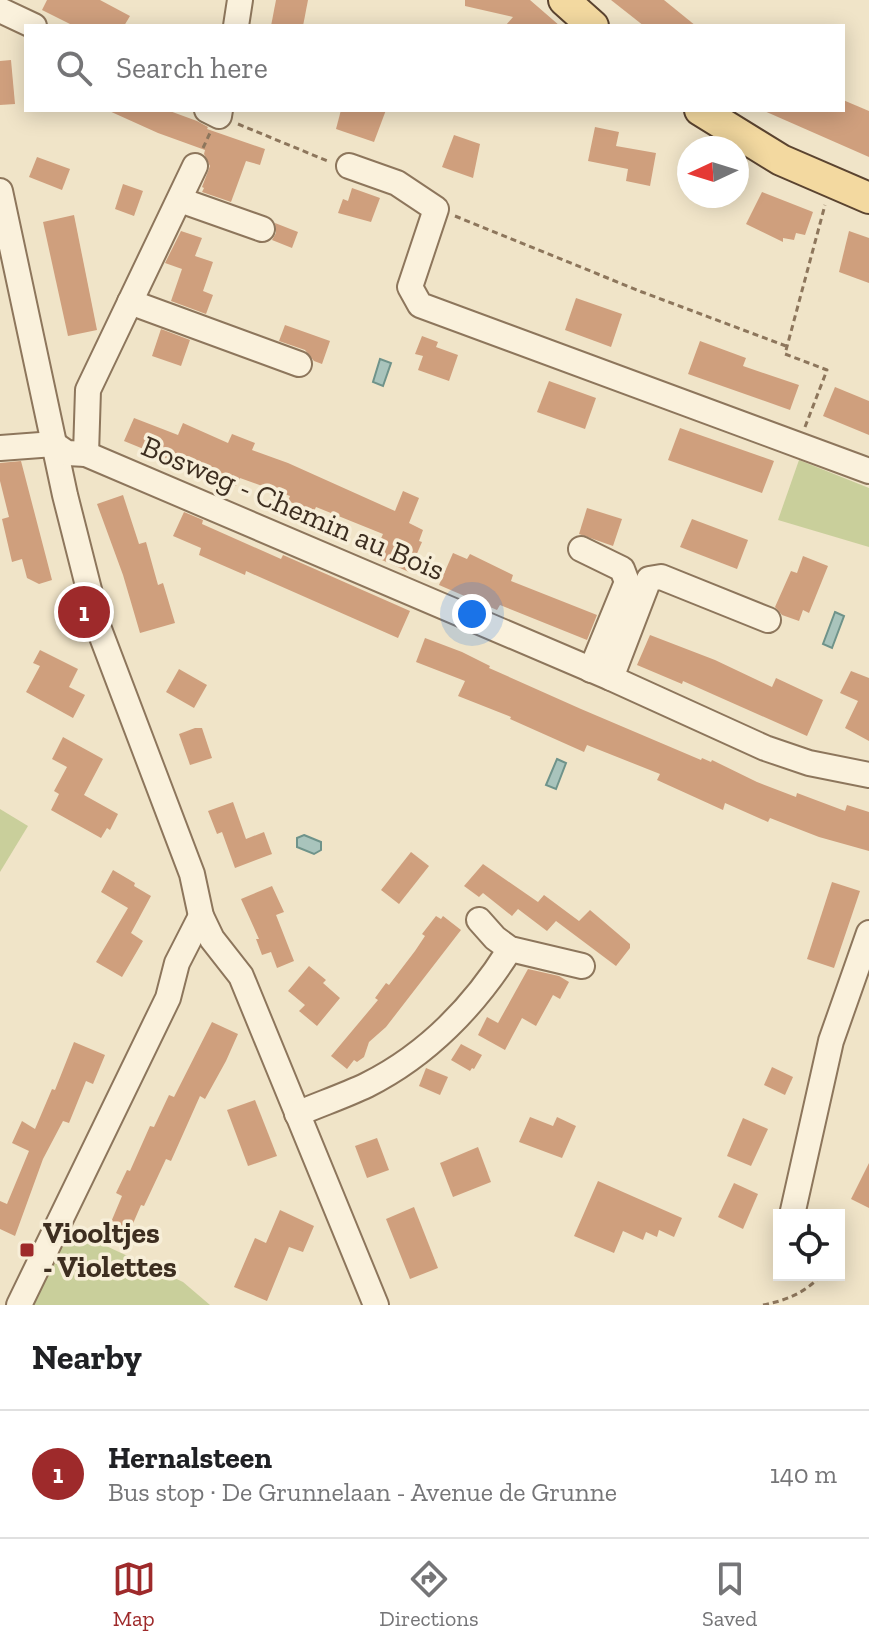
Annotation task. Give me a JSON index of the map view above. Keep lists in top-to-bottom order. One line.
{"streets":{"street":["Bosweg - Chemin au Bois"]},"places":{"transit":["Viooltjes - Violettes"]},"north":"left","page":{"search":"Search here","pins":"1","heading":"Nearby","list":[{"mark":"1","name":"Hernalsteen","note":"Bus stop · De Grunnelaan - Avenue de Grunne","value":"140 m"}],"nav":["Map","Directions","Saved"]}}
